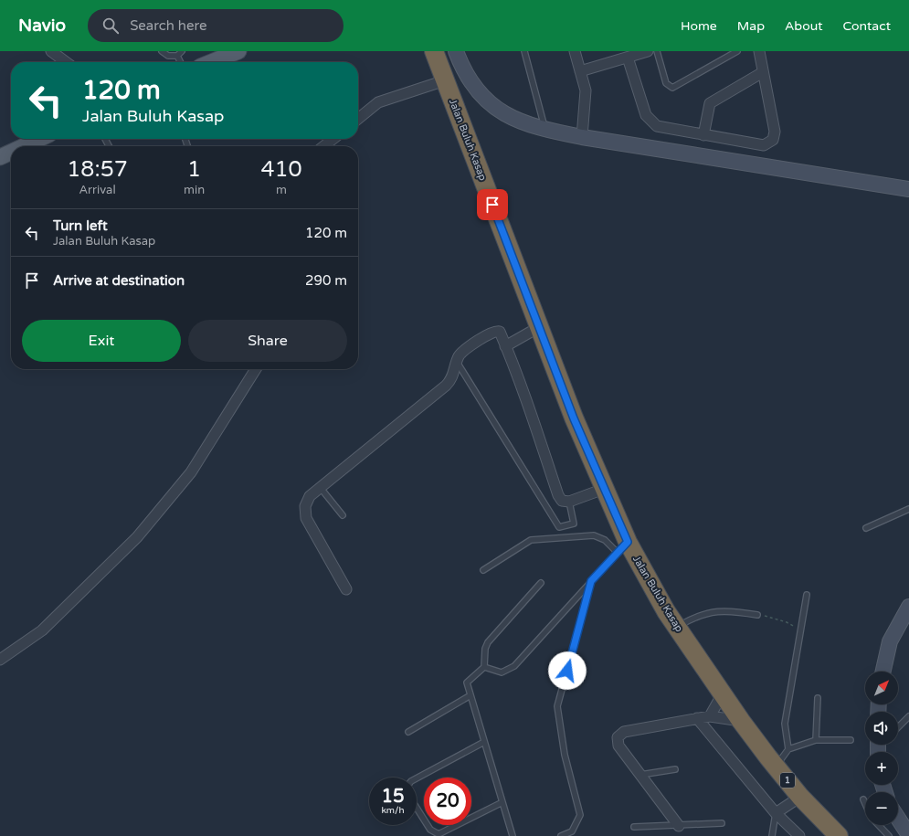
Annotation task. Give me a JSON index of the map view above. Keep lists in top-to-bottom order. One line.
{"streets":{"highway":["Jalan Buluh Kasap","1"]},"north":"top right","page":{"header":"Navio","search":"Search here","nav":["Home","Map","About","Contact"],"turn":["120 m","Jalan Buluh Kasap"],"eta":["18:57","Arrival","1","min","410","m"],"list":[{"name":"Turn left","note":"Jalan Buluh Kasap","value":"120 m"},{"name":"Arrive at destination","value":"290 m"}],"buttons":["Exit","Share"],"map_buttons":["+","−"],"speed":"15 km/h","limit":"20"}}
